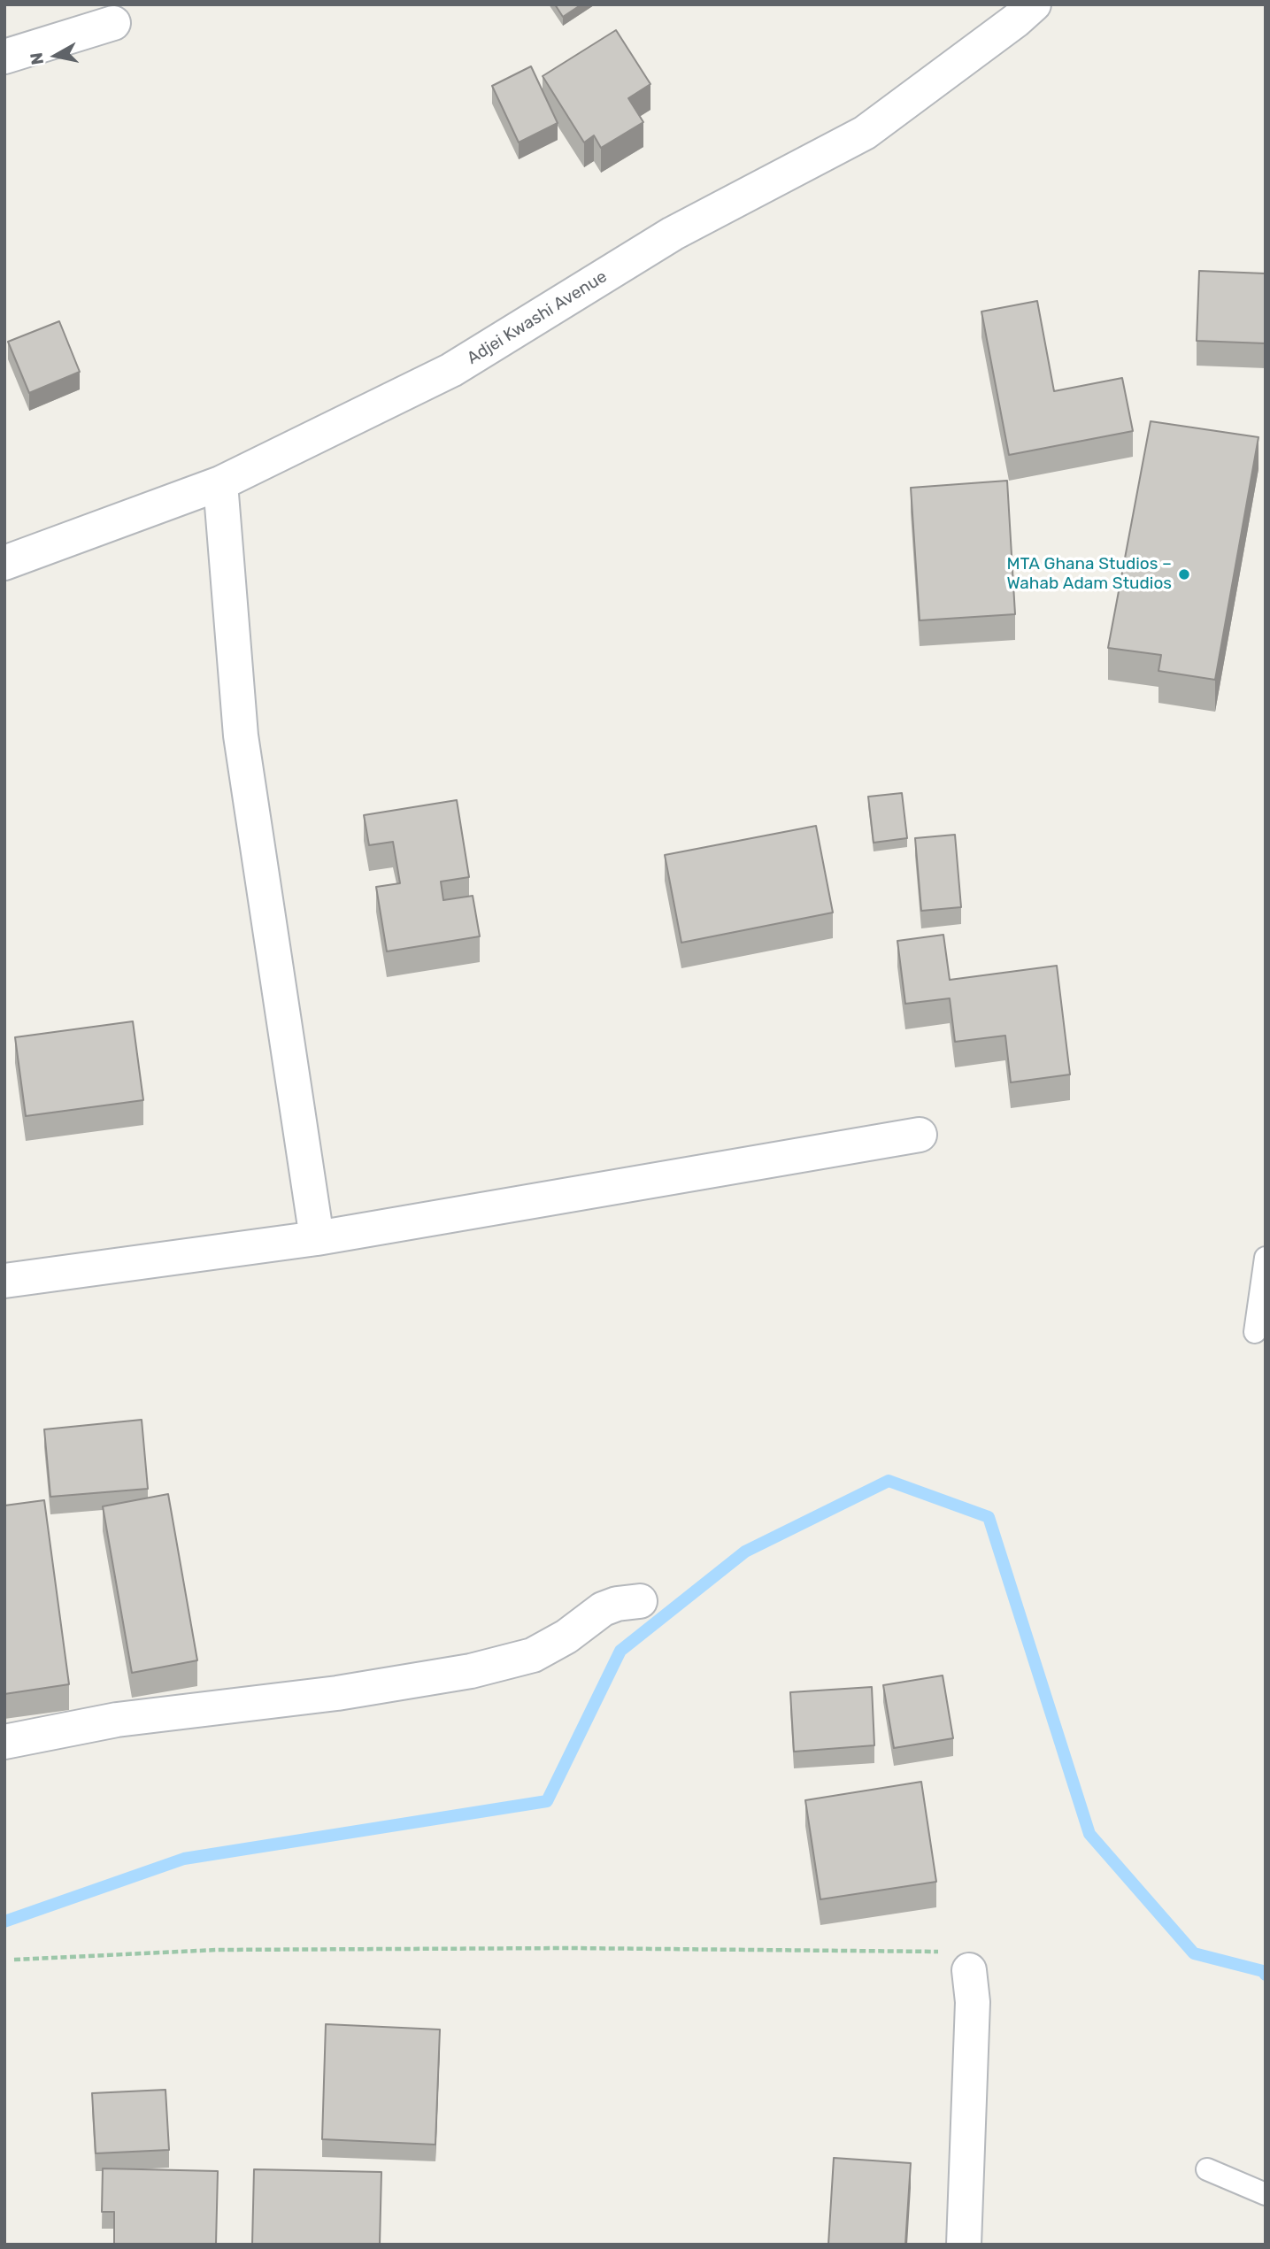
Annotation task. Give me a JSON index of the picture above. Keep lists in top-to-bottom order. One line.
{"streets":{"street":["Adjei Kwashi Avenue"]},"places":["MTA Ghana Studios – Wahab Adam Studios"],"north":"left"}
